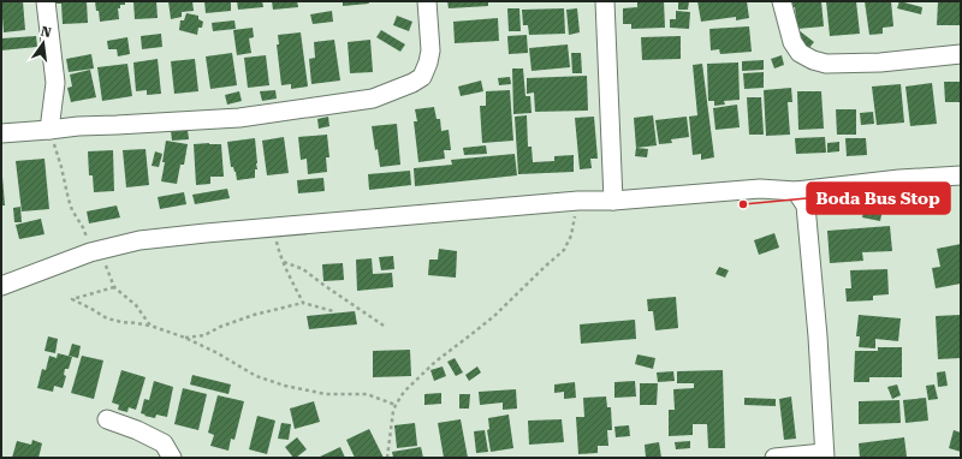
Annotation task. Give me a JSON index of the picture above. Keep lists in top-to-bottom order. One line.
{"places":["Boda Bus Stop"],"north":"top"}
